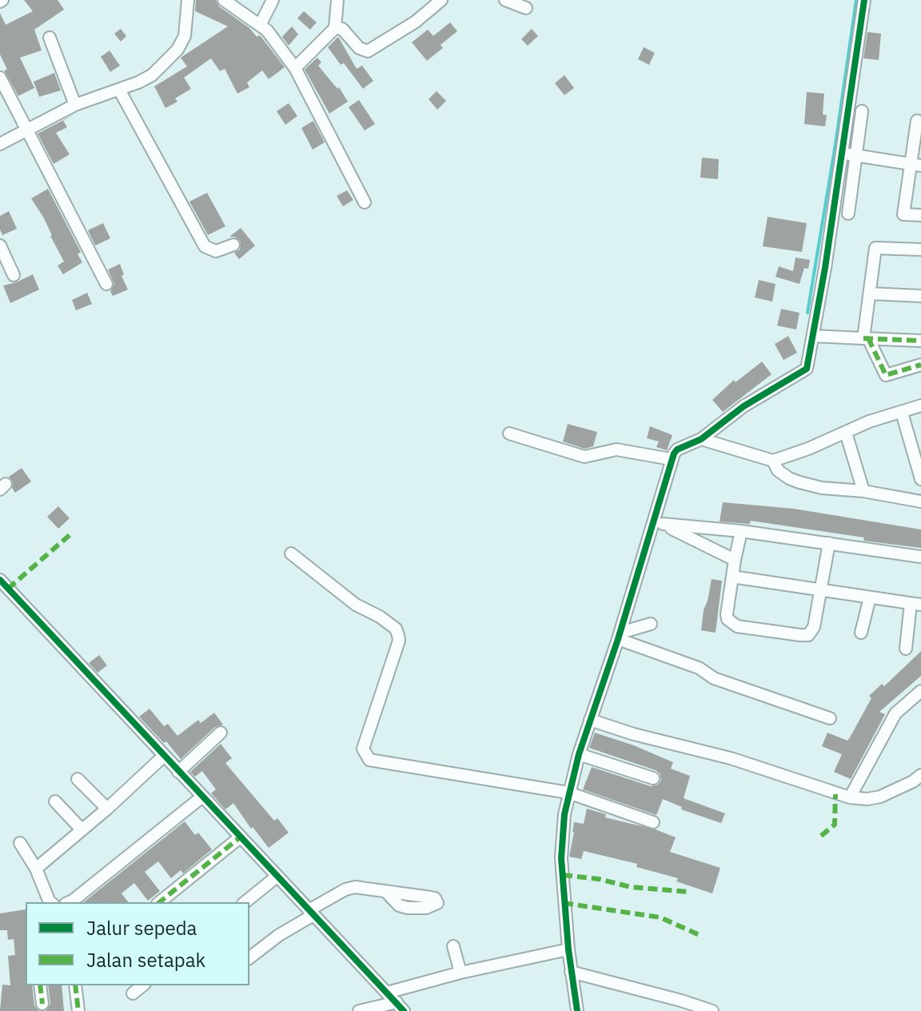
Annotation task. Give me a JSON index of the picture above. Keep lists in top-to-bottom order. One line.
{"legend":["Jalur sepeda","Jalan setapak"]}
